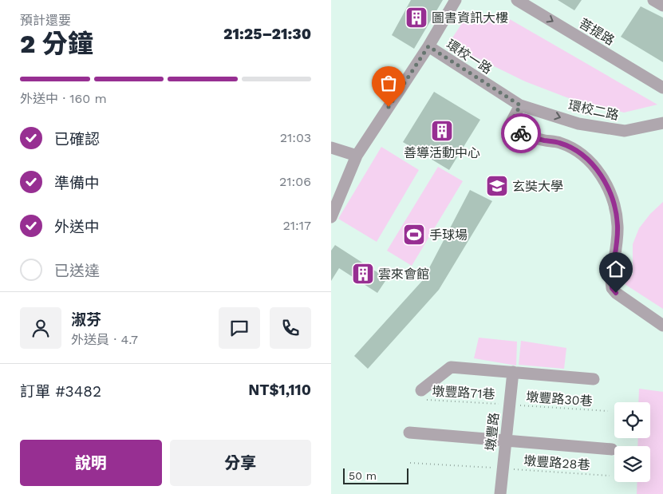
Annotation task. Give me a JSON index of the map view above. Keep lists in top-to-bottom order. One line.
{"streets":{"street":["菩提路","環校一路","環校二路","墩豐路"],"path":["墩豐路71巷","墩豐路30巷","墩豐路28巷"]},"crossings":[["環校一路","環校二路"],["墩豐路71巷","墩豐路30巷"],["墩豐路71巷","墩豐路"],["墩豐路30巷","墩豐路"],["墩豐路","墩豐路28巷"]],"one_way":["菩提路","環校二路"],"places":{"building":["圖書資訊大樓","善導活動中心","雲來會館"],"school or university":["玄奘大學"],"sports":["手球場"]},"scale_bar":"50 m","page":{"heading":["2 分鐘","預計還要","21:25–21:30"],"panel":["淑芬","外送員 · 4.7","訂單 #3482","NT$1,110"],"bar":"外送中 · 160 m","list":[["已確認","21:03"],["準備中","21:06"],["外送中","21:17"],"已送達"],"buttons":["說明","分享"],"scale":"50 m"}}
